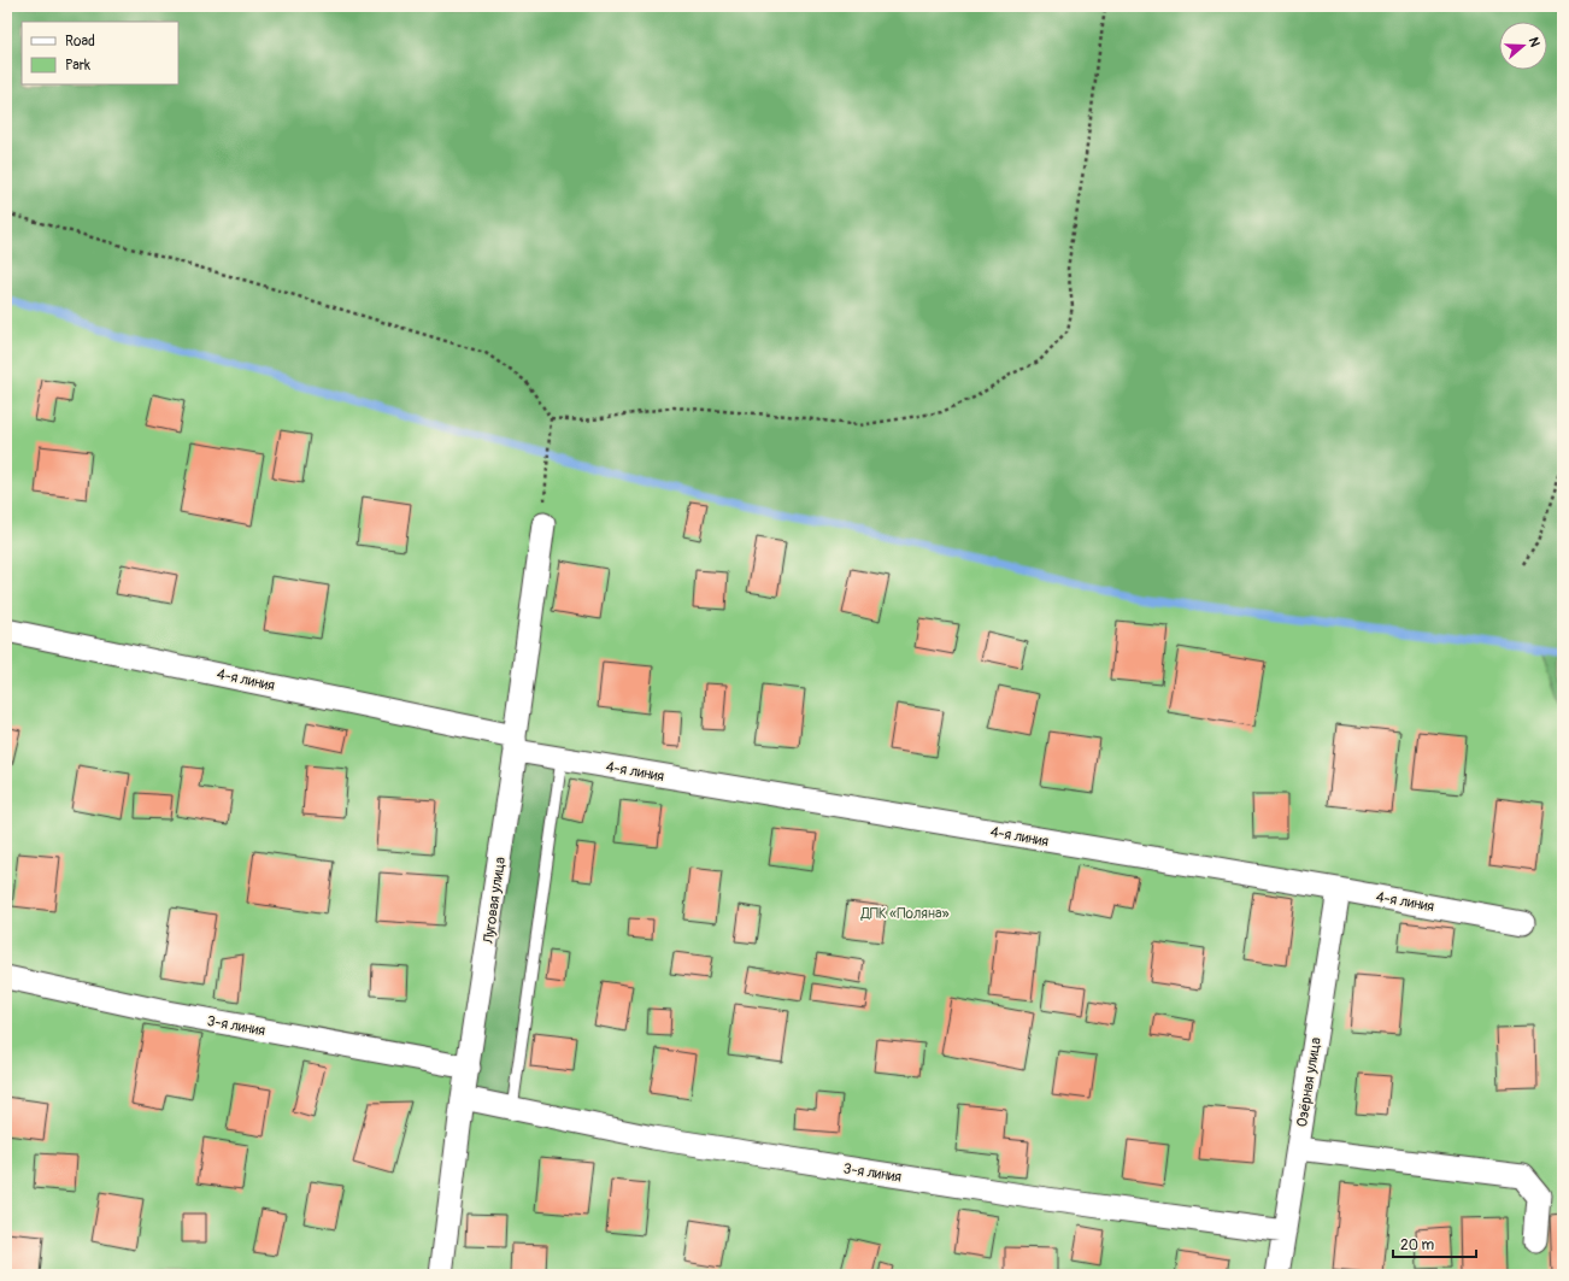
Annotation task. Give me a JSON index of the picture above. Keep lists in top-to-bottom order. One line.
{"streets":{"street":["4-я линия","Луговая улица","3-я линия","Озёрная улица"]},"crossings":[["4-я линия","Луговая улица"],["4-я линия","Озёрная улица"],["Луговая улица","3-я линия"],["3-я линия","Озёрная улица"]],"parks":["ДПК «Поляна»"],"legend":["Road","Park"],"scale_bar":"20 m","north":"right"}
